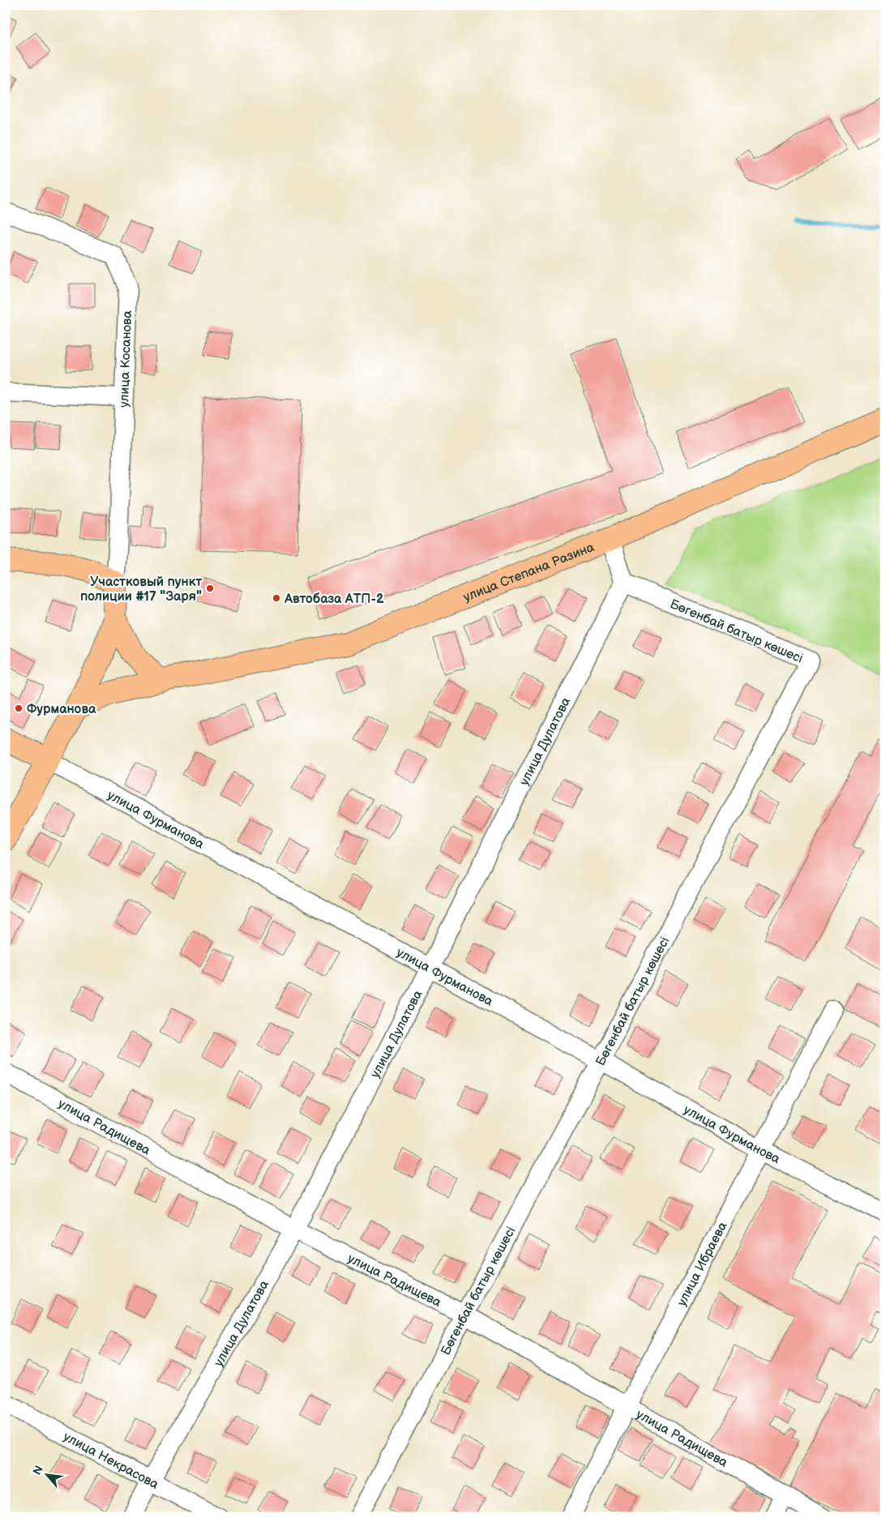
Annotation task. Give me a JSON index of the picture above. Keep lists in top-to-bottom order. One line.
{"streets":{"main road":["улица Степана Разина","улица Фурманова"],"street":["улица Косанова","Бөгенбай батыр көшесі","улица Дулатова","улица Радищева","улица Ибраева","улица Некрасова"]},"crossings":[["Бөгенбай батыр көшесі","улица Дулатова"],["Бөгенбай батыр көшесі","улица Фурманова"],["Бөгенбай батыр көшесі","улица Радищева"],["улица Дулатова","улица Фурманова"],["улица Дулатова","улица Радищева"],["улица Дулатова","улица Некрасова"],["улица Фурманова","улица Ибраева"],["улица Радищева","улица Ибраева"]],"places":["Участковый пункт полиции #17 \"Заря\"","Автобаза АТП-2","Фурманова"],"north":"top left"}
